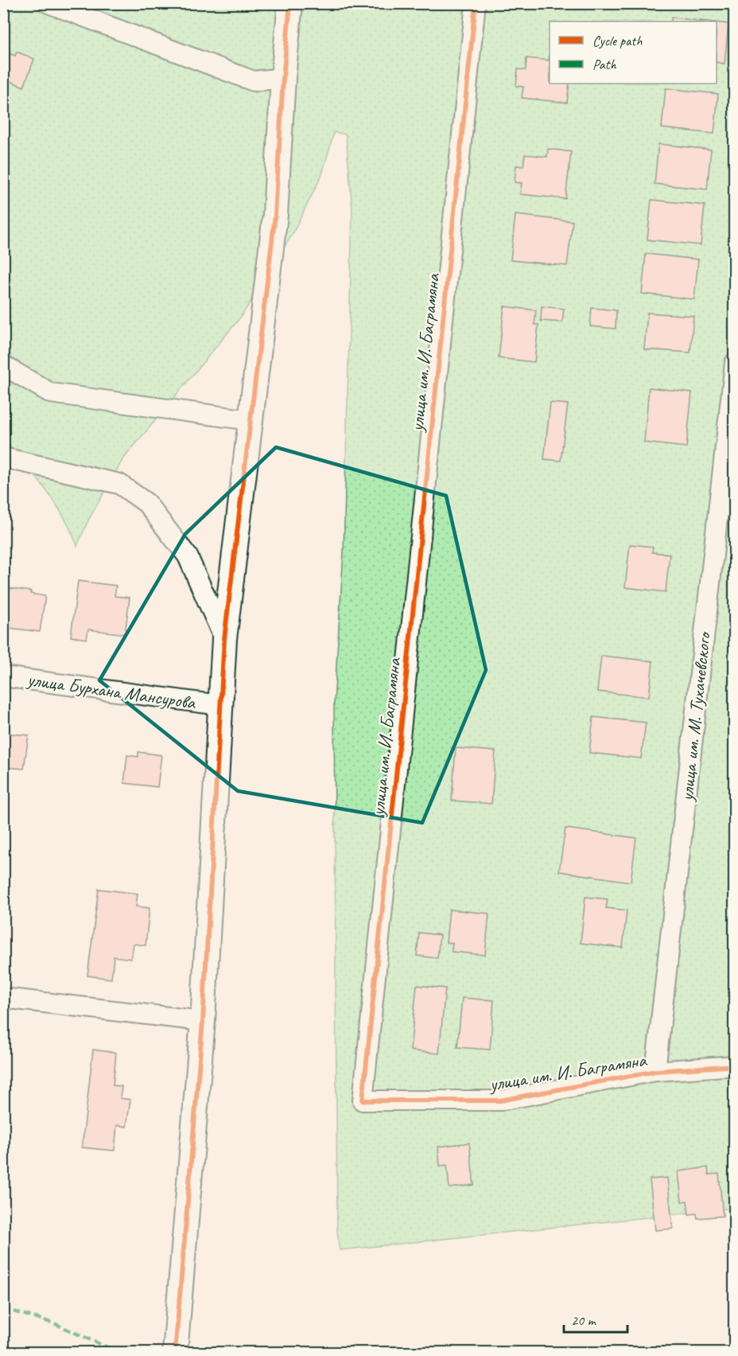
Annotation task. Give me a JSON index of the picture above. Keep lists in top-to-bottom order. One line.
{"streets":{"street":["улица им. И. Баграмяна","улица Бурхана Мансурова","улица им. М. Тухачевского"]},"crossings":[["улица им. И. Баграмяна","улица им. М. Тухачевского"]],"legend":["Cycle path","Path"],"scale_bar":"20 m"}
